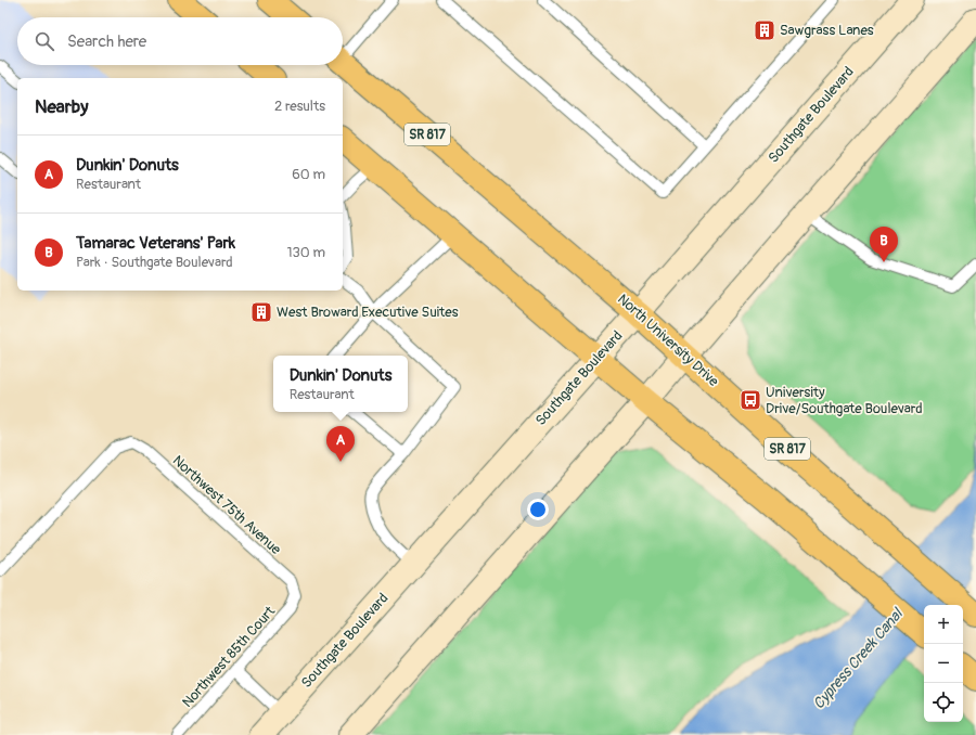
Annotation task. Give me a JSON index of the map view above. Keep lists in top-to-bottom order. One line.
{"streets":{"main road":["Southgate Boulevard","SR 817","North University Drive"],"lane":["Northwest 75th Avenue","Northwest 85th Court"]},"crossings":[["Southgate Boulevard","North University Drive"],["Northwest 75th Avenue","Northwest 85th Court"]],"water":["Cypress Creek Canal"],"places":{"building":["Sawgrass Lanes","West Broward Executive Suites"],"bus stop":["University Drive/Southgate Boulevard"]},"page":{"search":"Search here","heading":["Nearby","2 results"],"list":[{"mark":"A","name":"Dunkin' Donuts","note":"Restaurant","value":"60 m"},{"mark":"B","name":"Tamarac Veterans' Park","note":"Park · Southgate Boulevard","value":"130 m"}],"pins":["B","A"],"popup":["Dunkin' Donuts","Restaurant"],"map_buttons":["+","−"]}}
